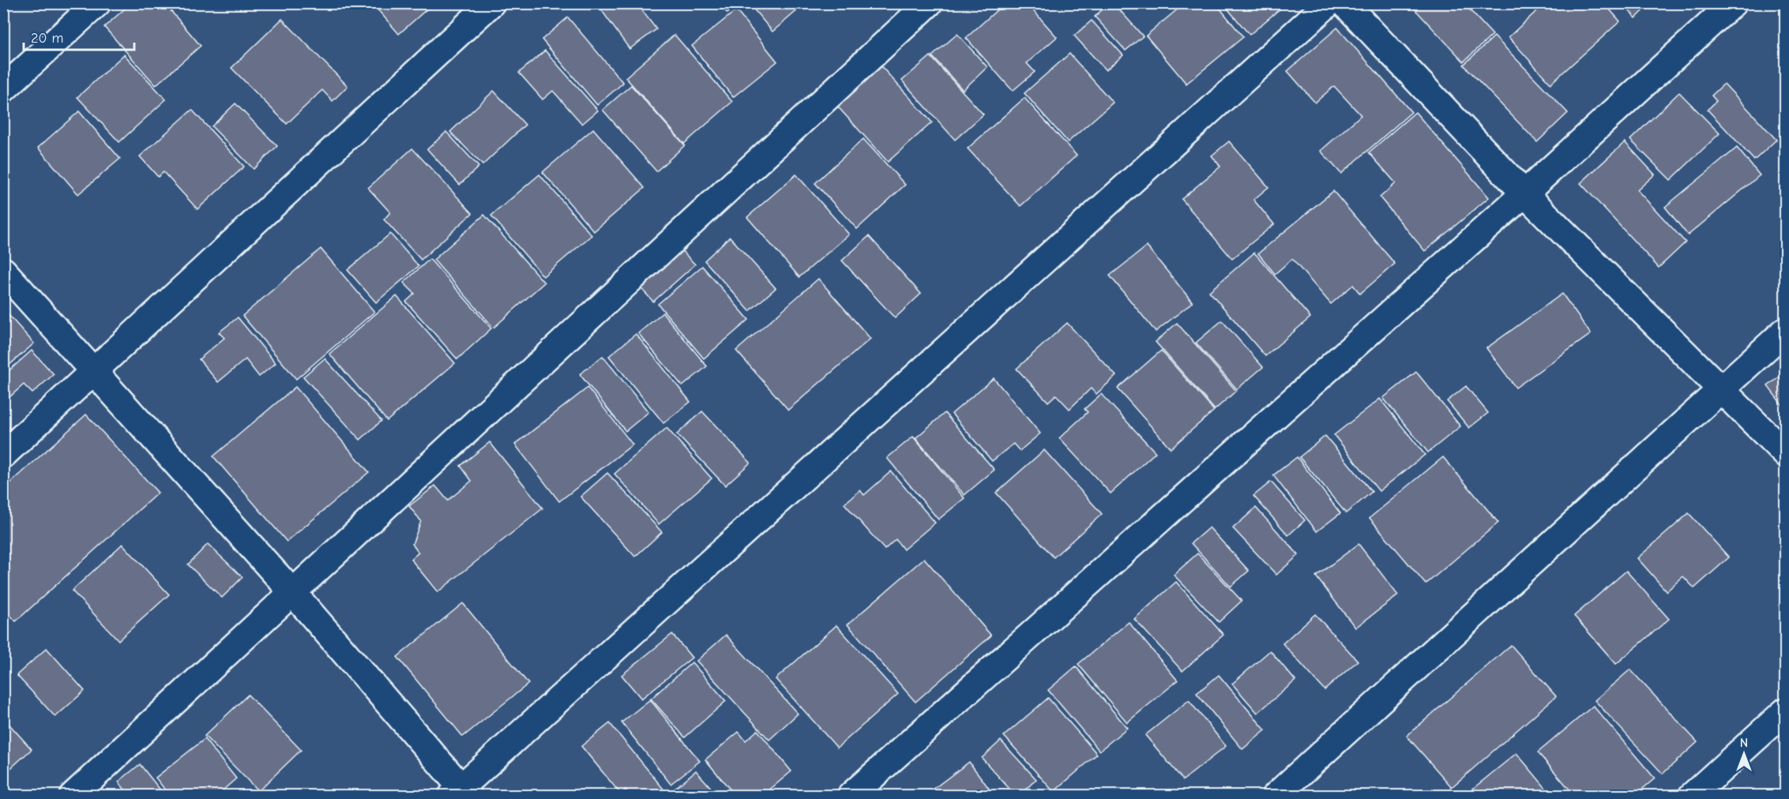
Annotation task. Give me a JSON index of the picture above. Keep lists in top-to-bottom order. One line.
{"scale_bar":"20 m","north":"top"}
